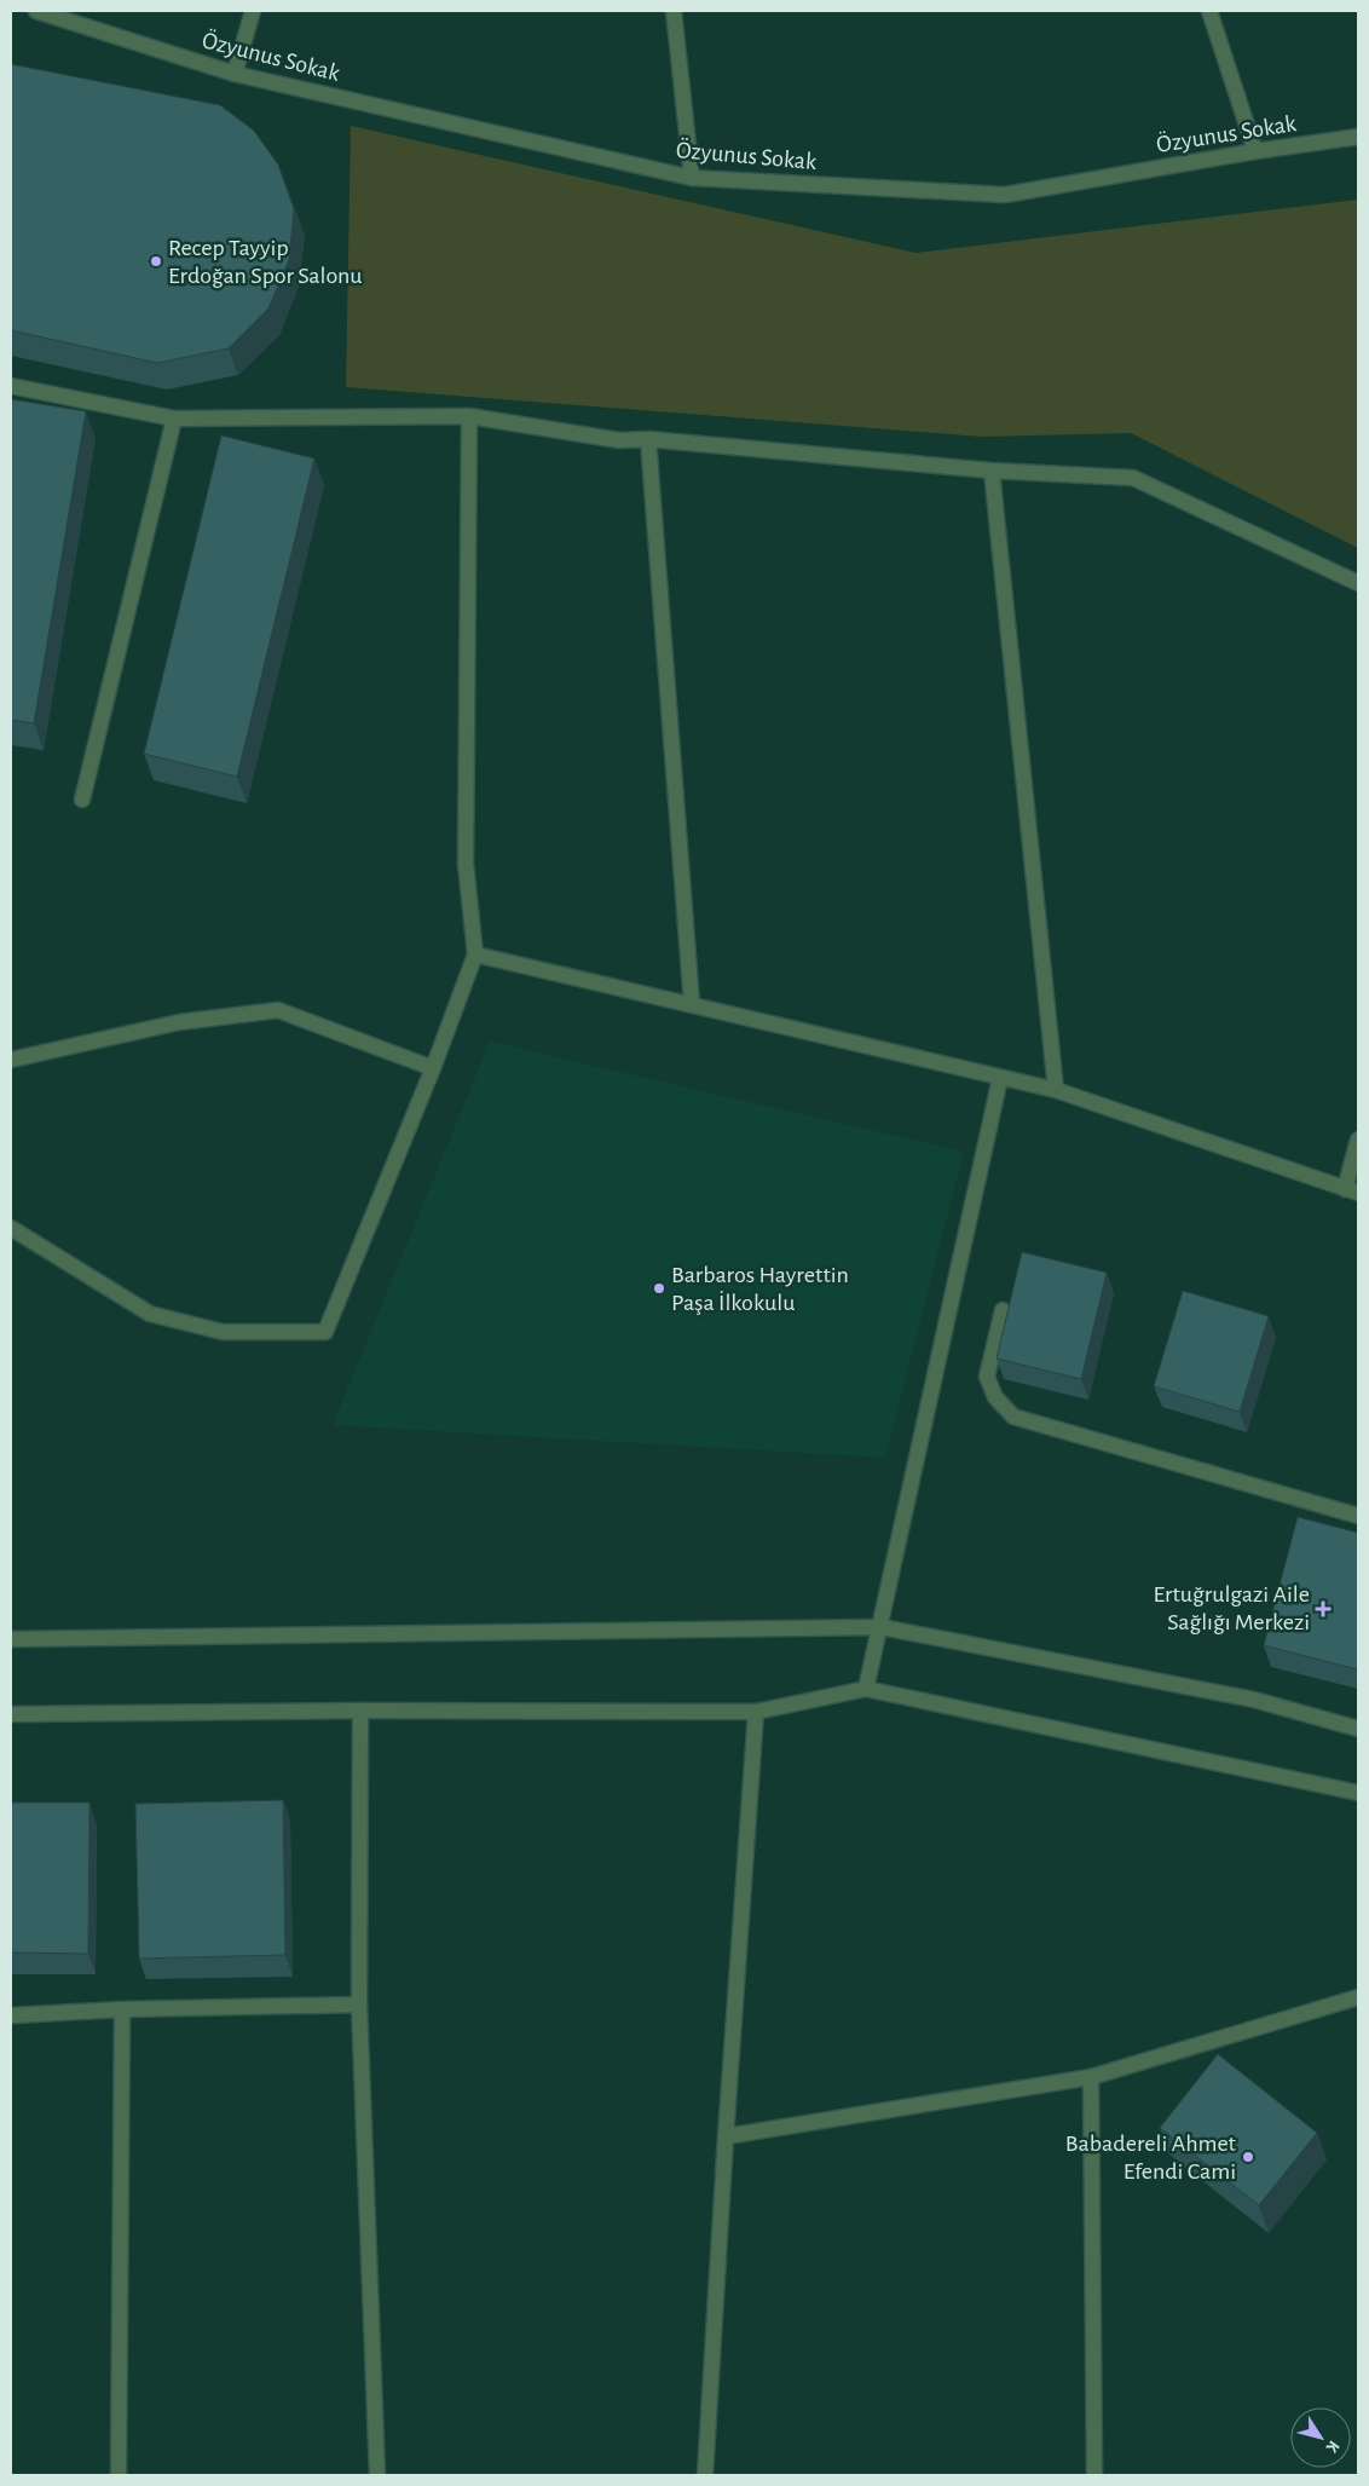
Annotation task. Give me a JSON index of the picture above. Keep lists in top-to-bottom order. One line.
{"streets":{"street":["Özyunus Sokak"]},"places":{"other":["Recep Tayyip Erdoğan Spor Salonu","Barbaros Hayrettin Paşa İlkokulu","Babadereli Ahmet Efendi Cami"],"health":["Ertuğrulgazi Aile Sağlığı Merkezi"]},"north":"bottom right"}
